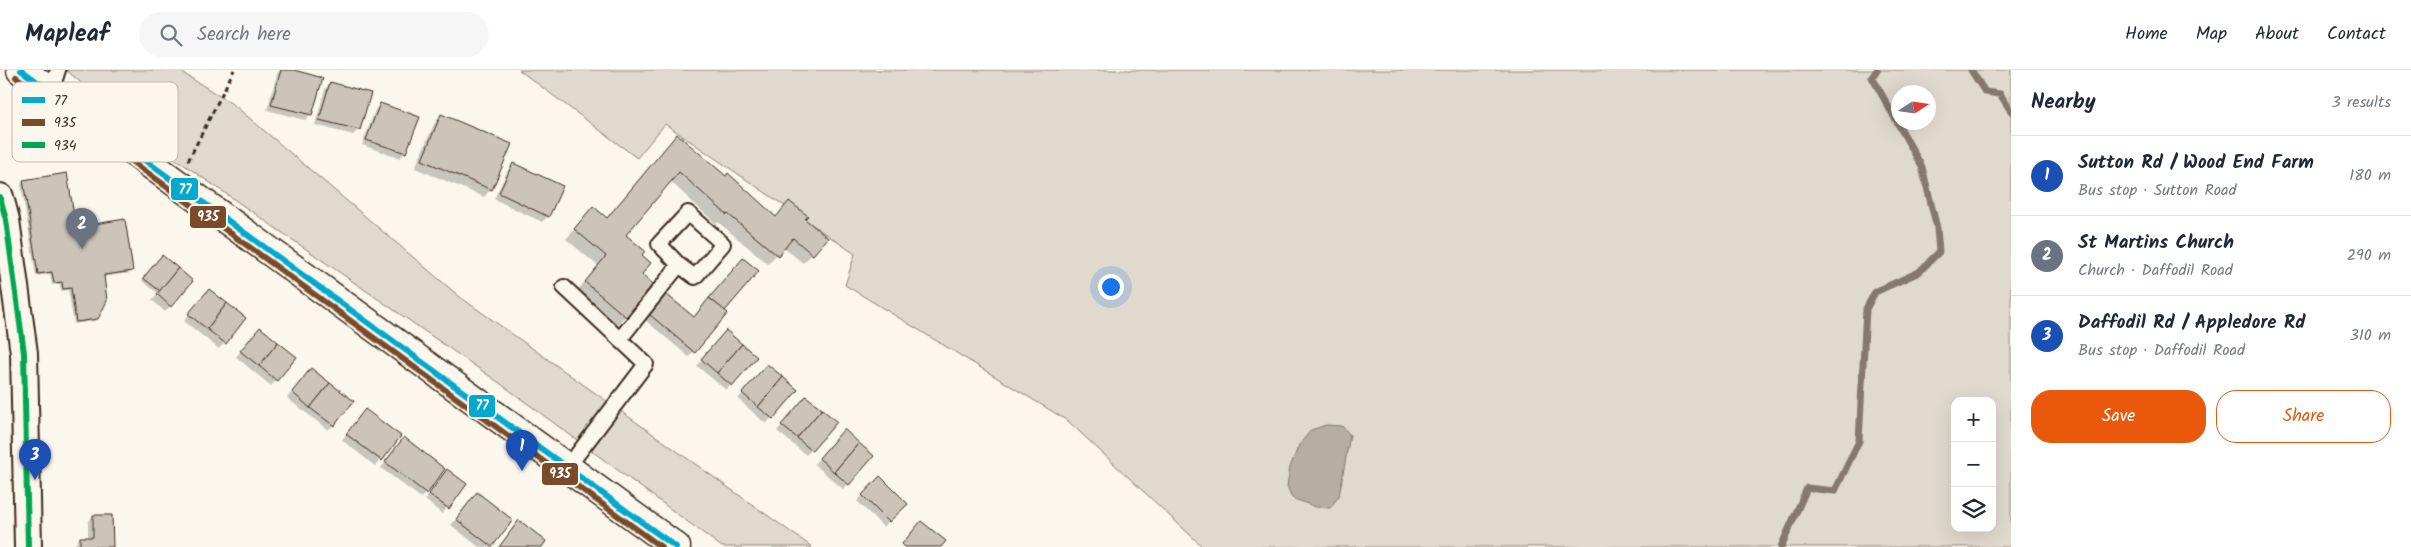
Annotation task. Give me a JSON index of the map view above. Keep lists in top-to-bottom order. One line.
{"lines":["transit line 77","transit line 935","transit line 934"],"legend":["77","935","934"],"north":"right","page":{"header":"Mapleaf","search":"Search here","nav":["Home","Map","About","Contact"],"heading":["Nearby","3 results"],"list":[{"mark":"1","name":"Sutton Rd / Wood End Farm","note":"Bus stop · Sutton Road","value":"180 m"},{"mark":"2","name":"St Martins Church","note":"Church · Daffodil Road","value":"290 m"},{"mark":"3","name":"Daffodil Rd / Appledore Rd","note":"Bus stop · Daffodil Road","value":"310 m"}],"pins":["2","1","3"],"buttons":["Save","Share"],"map_buttons":["+","−"]}}
